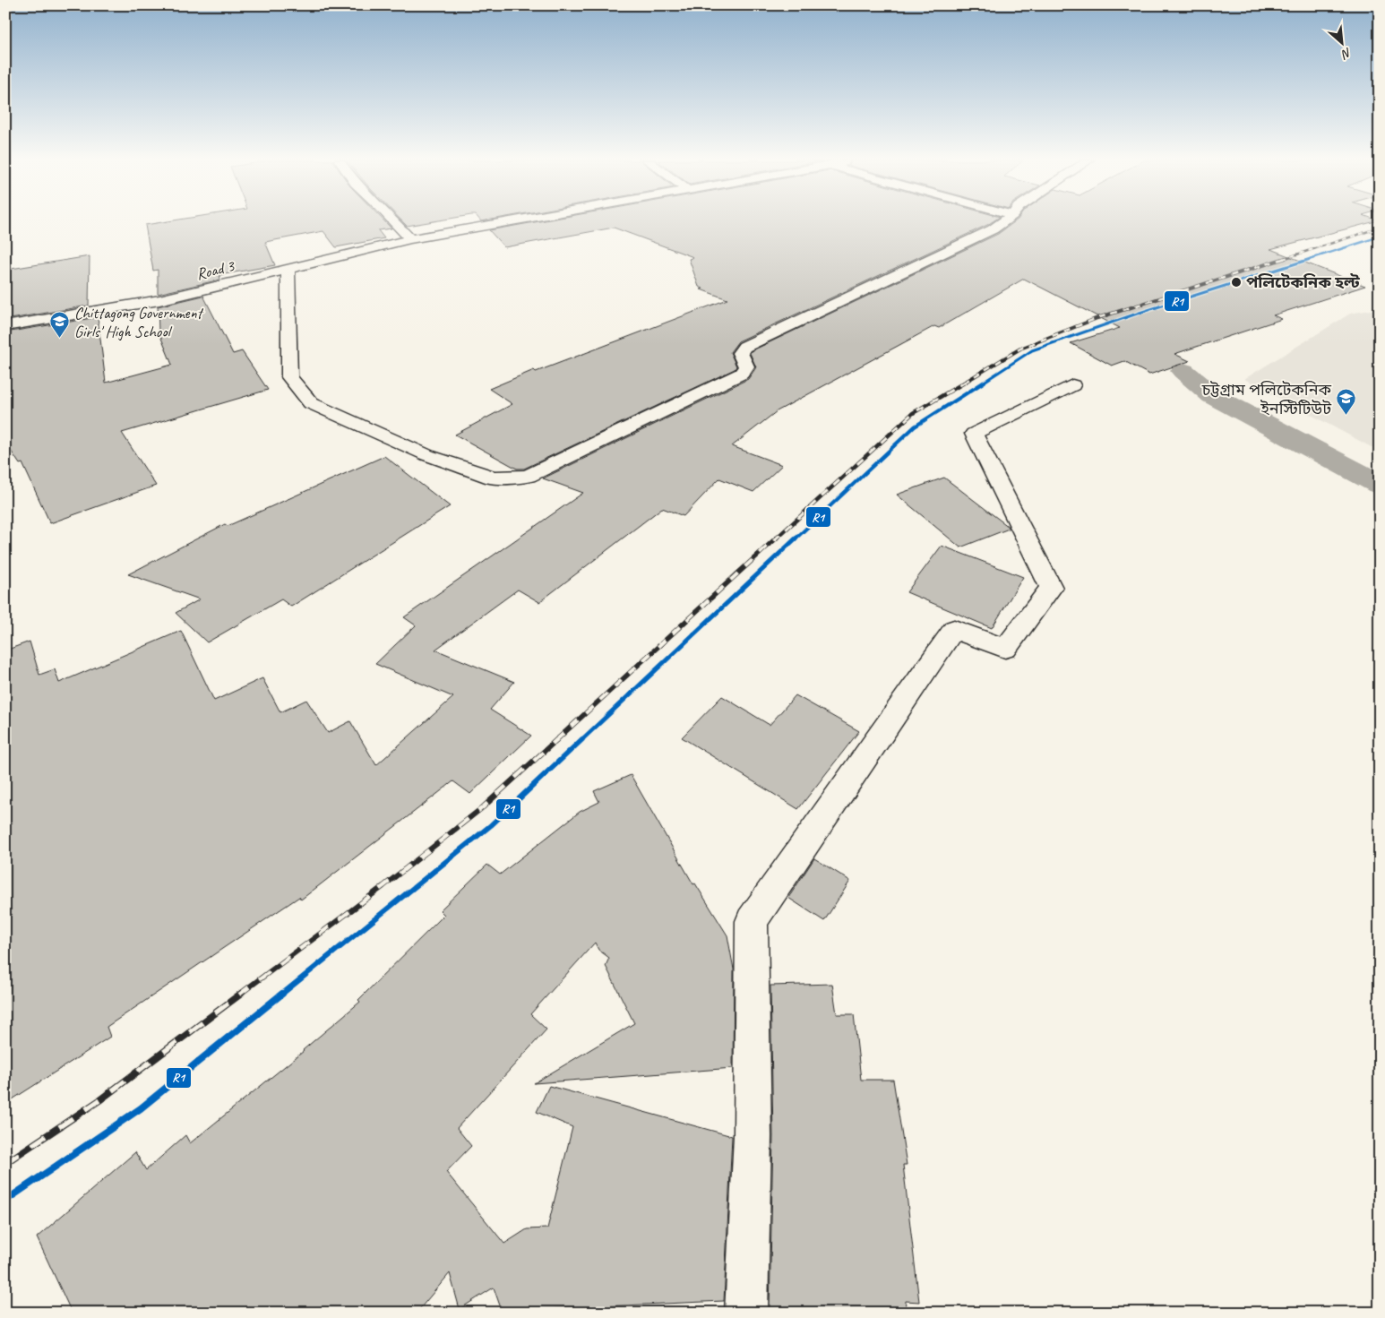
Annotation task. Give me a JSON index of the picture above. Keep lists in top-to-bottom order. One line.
{"streets":{"street":["Road 3"]},"places":{"other":["পলিটেকনিক হল্ট"],"school or university":["Chittagong Government Girls' High School","চট্টগ্রাম পলিটেকনিক ইনস্টিটিউট"]},"lines":["transit line R1"],"north":"bottom right"}
